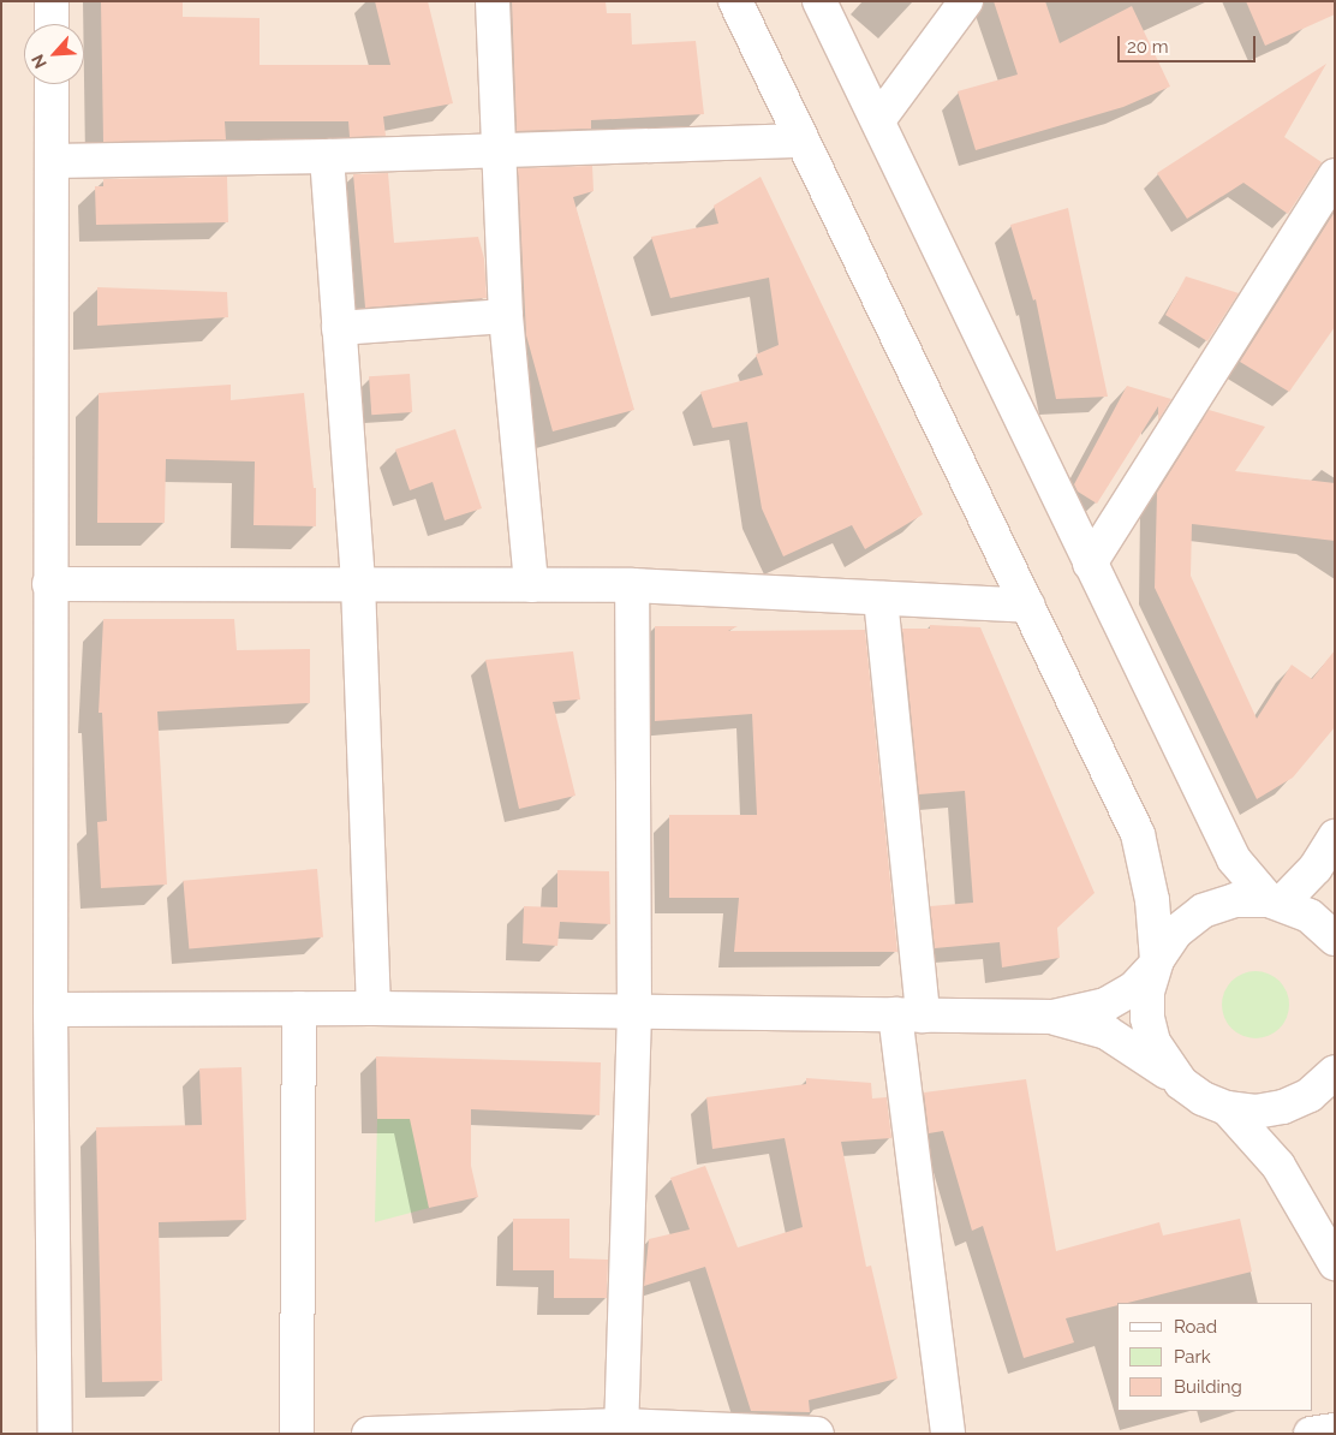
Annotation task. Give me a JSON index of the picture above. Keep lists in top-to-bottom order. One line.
{"legend":["Road","Park","Building"],"scale_bar":"20 m","north":"bottom left"}
